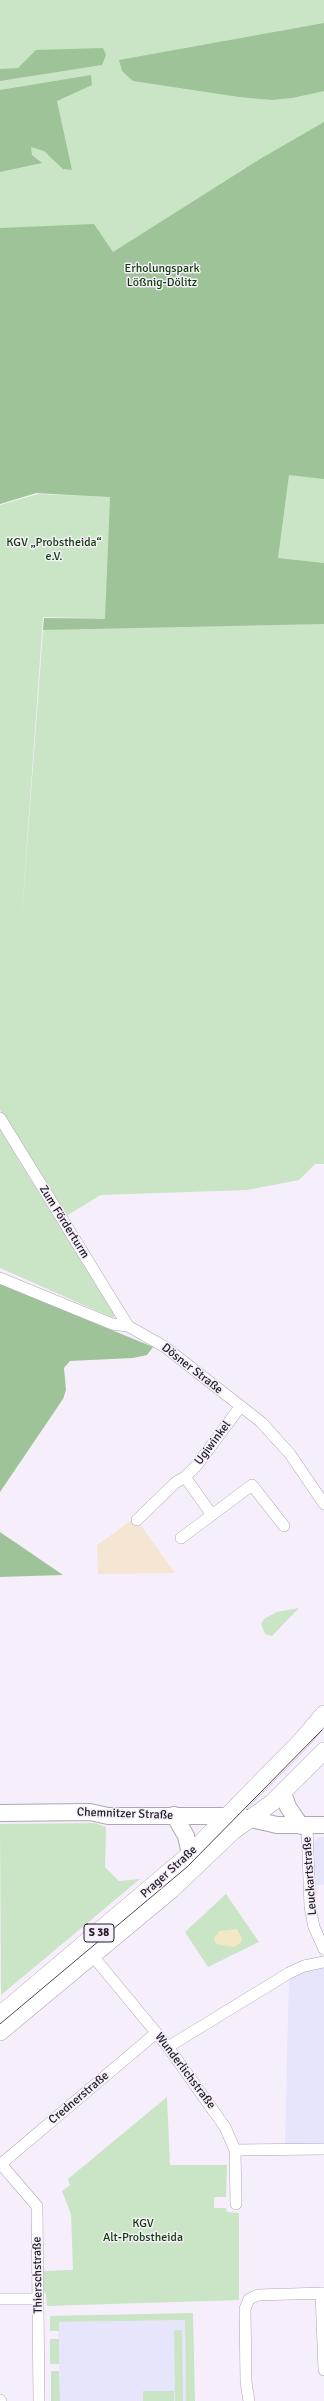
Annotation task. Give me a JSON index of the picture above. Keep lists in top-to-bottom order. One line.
{"streets":{"main road":["Chemnitzer Straße","Prager Straße","S 38"],"street":["Zum Förderturm","Dösner Straße","Ugiwinkel","Leuckartstraße","Wunderlichstraße","Crednerstraße","Thierschstraße"]},"crossings":[["Zum Förderturm","Dösner Straße"],["Dösner Straße","Ugiwinkel"],["Chemnitzer Straße","Prager Straße"],["Chemnitzer Straße","Leuckartstraße"],["Prager Straße","Wunderlichstraße"],["Wunderlichstraße","Crednerstraße"],["Crednerstraße","Thierschstraße"]],"parks":["Erholungspark Lößnig-Dölitz","KGV „Probstheida“ e.V.","KGV Alt-Probstheida"]}
